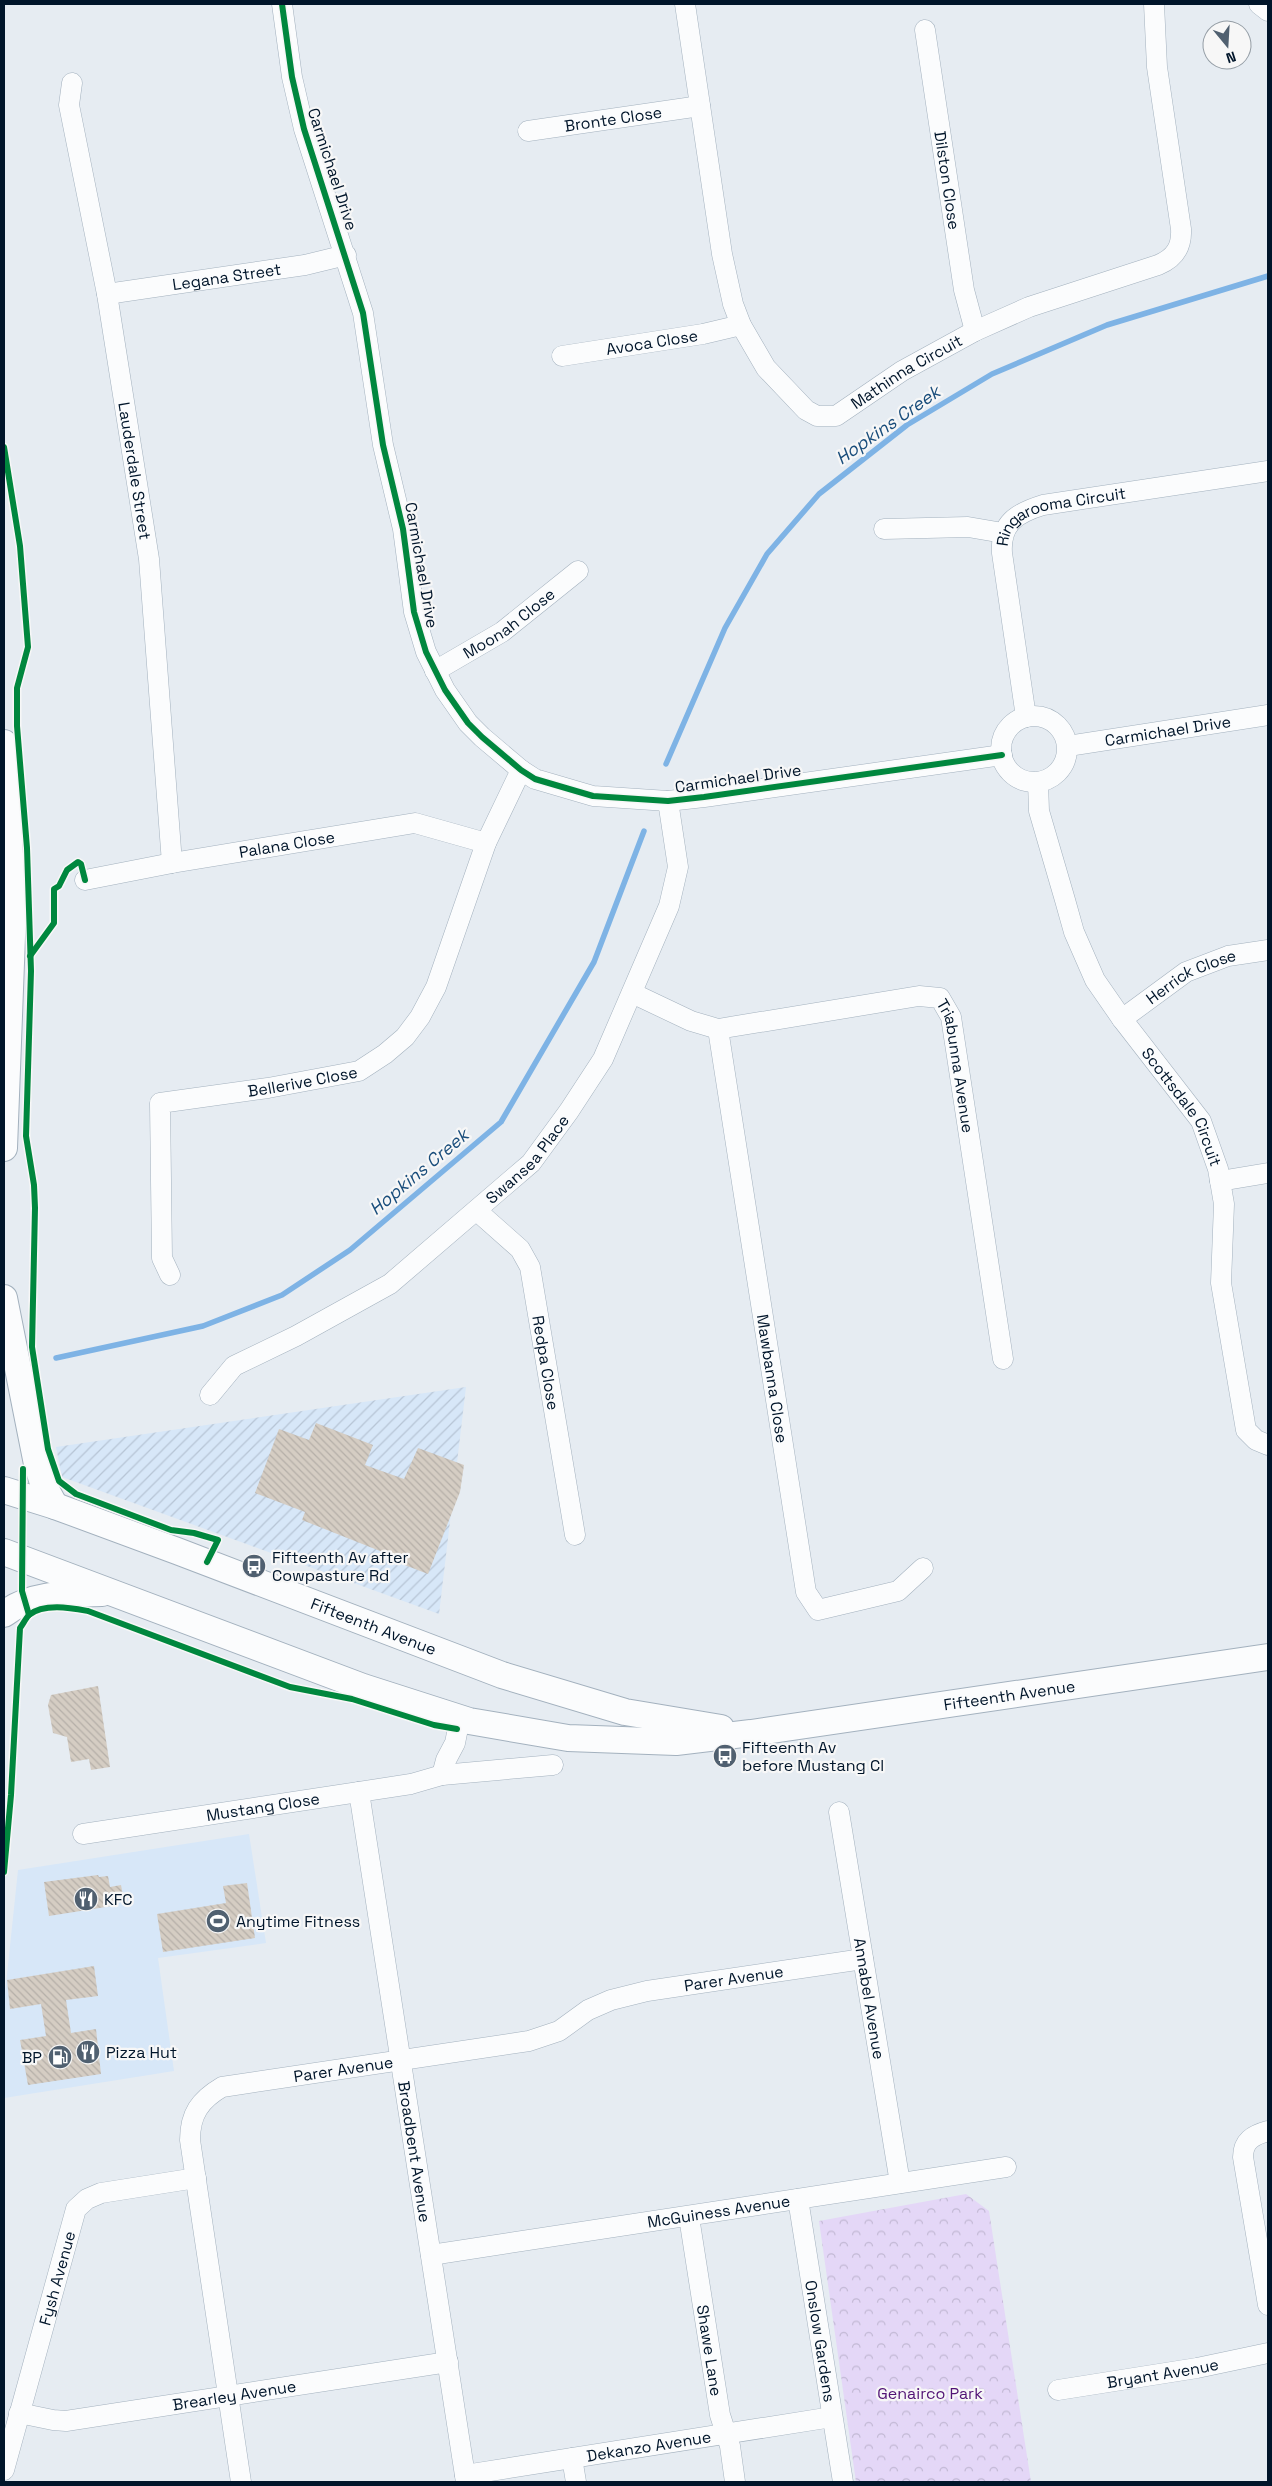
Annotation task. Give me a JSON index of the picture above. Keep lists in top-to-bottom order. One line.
{"streets":{"main road":["Fifteenth Avenue"],"street":["Bronte Close","Carmichael Drive","Dilston Close","Legana Street","Avoca Close","Mathinna Circuit","Lauderdale Street","Ringarooma Circuit","Moonah Close","Palana Close","Herrick Close","Triabunna Avenue","Bellerive Close","Scottsdale Circuit","Swansea Place","Redpa Close","Mawbanna Close","Mustang Close","Parer Avenue","Annabel Avenue","Broadbent Avenue","McGuiness Avenue","Fysh Avenue","Onslow Gardens","Shawe Lane","Bryant Avenue","Brearley Avenue","Dekanzo Avenue"]},"crossings":[["Bronte Close","Mathinna Circuit"],["Carmichael Drive","Legana Street"],["Carmichael Drive","Ringarooma Circuit"],["Carmichael Drive","Moonah Close"],["Carmichael Drive","Bellerive Close"],["Carmichael Drive","Scottsdale Circuit"],["Carmichael Drive","Swansea Place"],["Dilston Close","Mathinna Circuit"],["Legana Street","Lauderdale Street"],["Avoca Close","Mathinna Circuit"],["Lauderdale Street","Palana Close"],["Ringarooma Circuit","Scottsdale Circuit"],["Palana Close","Bellerive Close"],["Herrick Close","Scottsdale Circuit"],["Triabunna Avenue","Swansea Place"],["Triabunna Avenue","Mawbanna Close"],["Swansea Place","Redpa Close"],["Mustang Close","Broadbent Avenue"],["Parer Avenue","Annabel Avenue"],["Parer Avenue","Broadbent Avenue"],["Parer Avenue","Fysh Avenue"],["Parer Avenue","Brearley Avenue"],["Annabel Avenue","McGuiness Avenue"],["Broadbent Avenue","McGuiness Avenue"],["Broadbent Avenue","Brearley Avenue"],["Broadbent Avenue","Dekanzo Avenue"],["McGuiness Avenue","Onslow Gardens"],["McGuiness Avenue","Shawe Lane"],["Fysh Avenue","Brearley Avenue"],["Onslow Gardens","Dekanzo Avenue"],["Shawe Lane","Dekanzo Avenue"]],"water":["Hopkins Creek"],"parks":["Genairco Park"],"places":{"bus stop":["Fifteenth Av after Cowpasture Rd","Fifteenth Av before Mustang Cl"],"restaurant":["KFC","Pizza Hut"],"sports":["Anytime Fitness"],"fuel station":["BP"]},"north":"bottom"}
